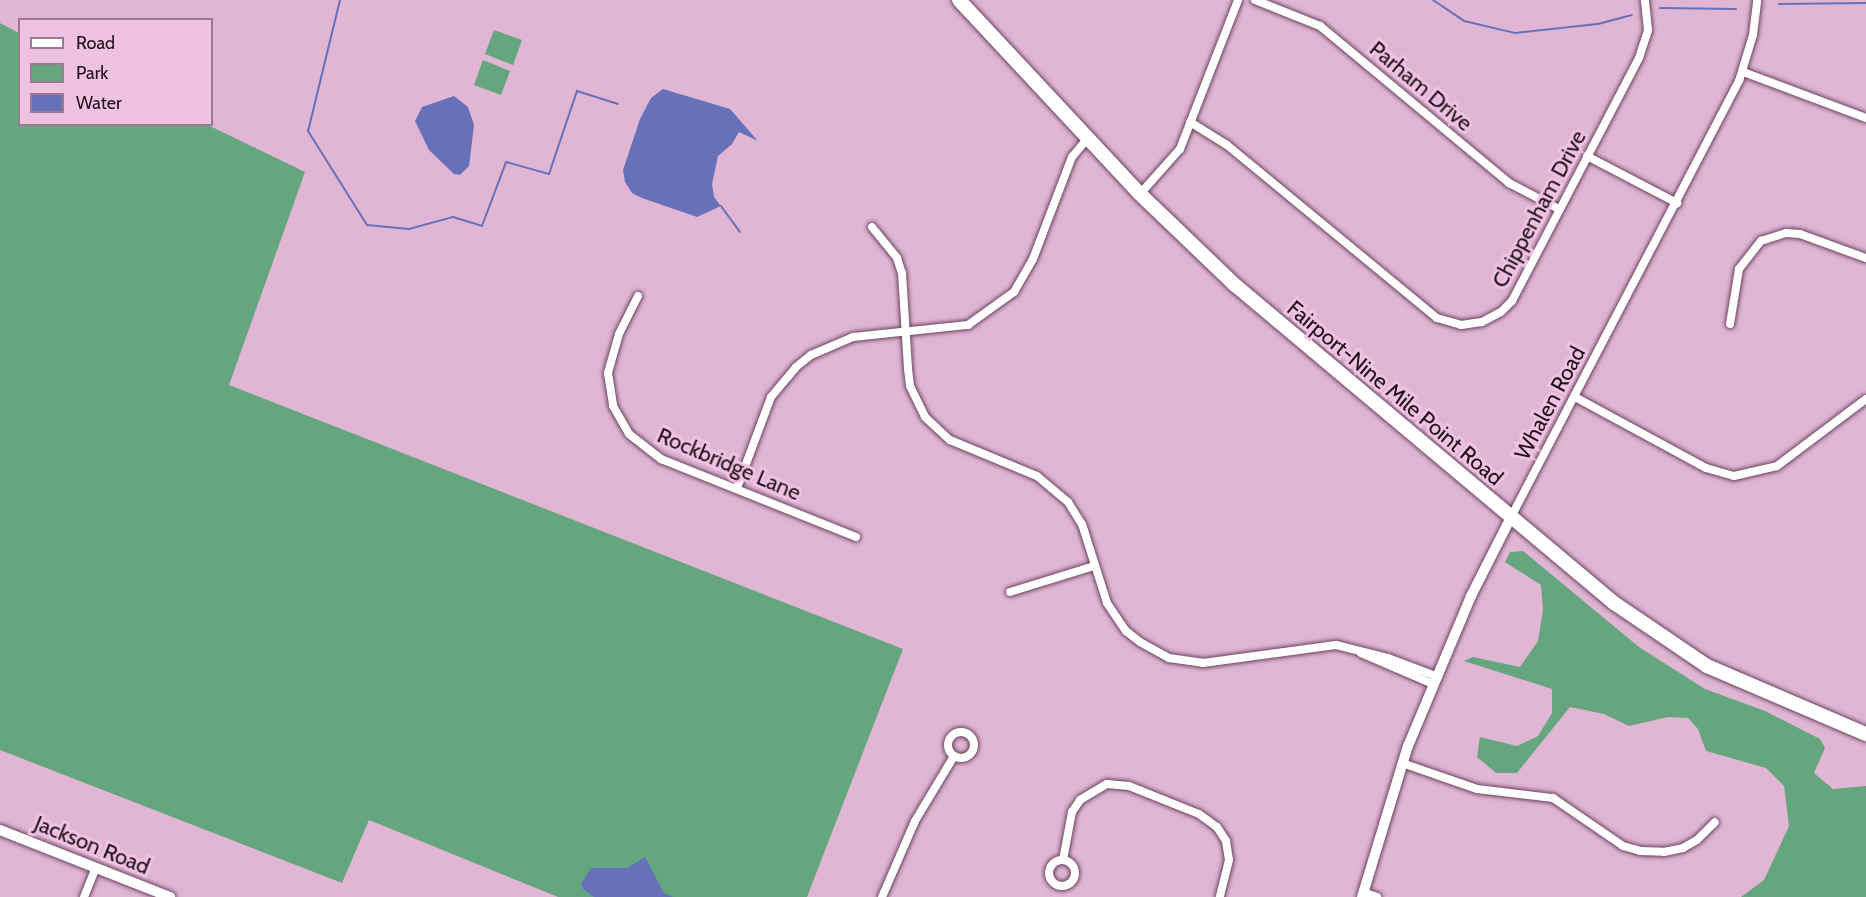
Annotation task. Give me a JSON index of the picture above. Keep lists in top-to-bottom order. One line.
{"streets":{"main road":["Fairport-Nine Mile Point Road"],"street":["Parham Drive","Chippenham Drive","Whalen Road","Rockbridge Lane","Jackson Road"]},"crossings":[["Parham Drive","Chippenham Drive"],["Fairport-Nine Mile Point Road","Whalen Road"]],"legend":["Road","Park","Water"]}
